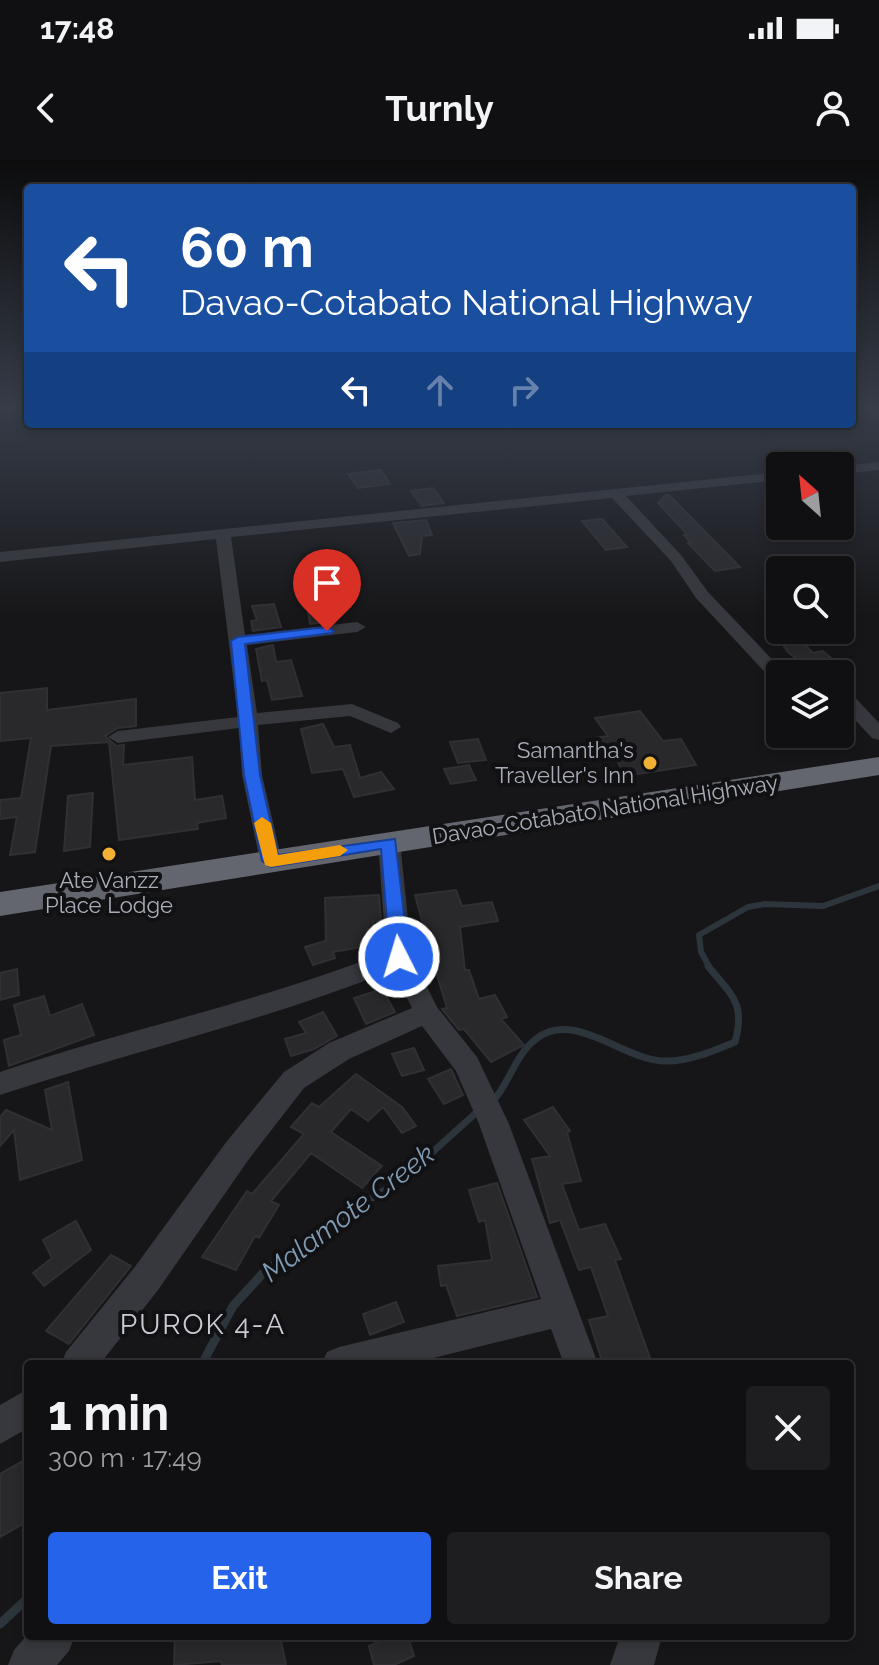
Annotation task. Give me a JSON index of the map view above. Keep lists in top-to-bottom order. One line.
{"streets":{"highway":["Davao-Cotabato National Highway"]},"districts":["PUROK 4-A"],"water":["Malamote Creek"],"places":["Samantha's Traveller's Inn","Ate Vanzz Place Lodge"],"north":"top left","page":{"status":"17:48","header":"Turnly","turn":["60 m","Davao-Cotabato National Highway"],"heading":["1 min","300 m · 17:49"],"buttons":["Exit","Share"]}}
